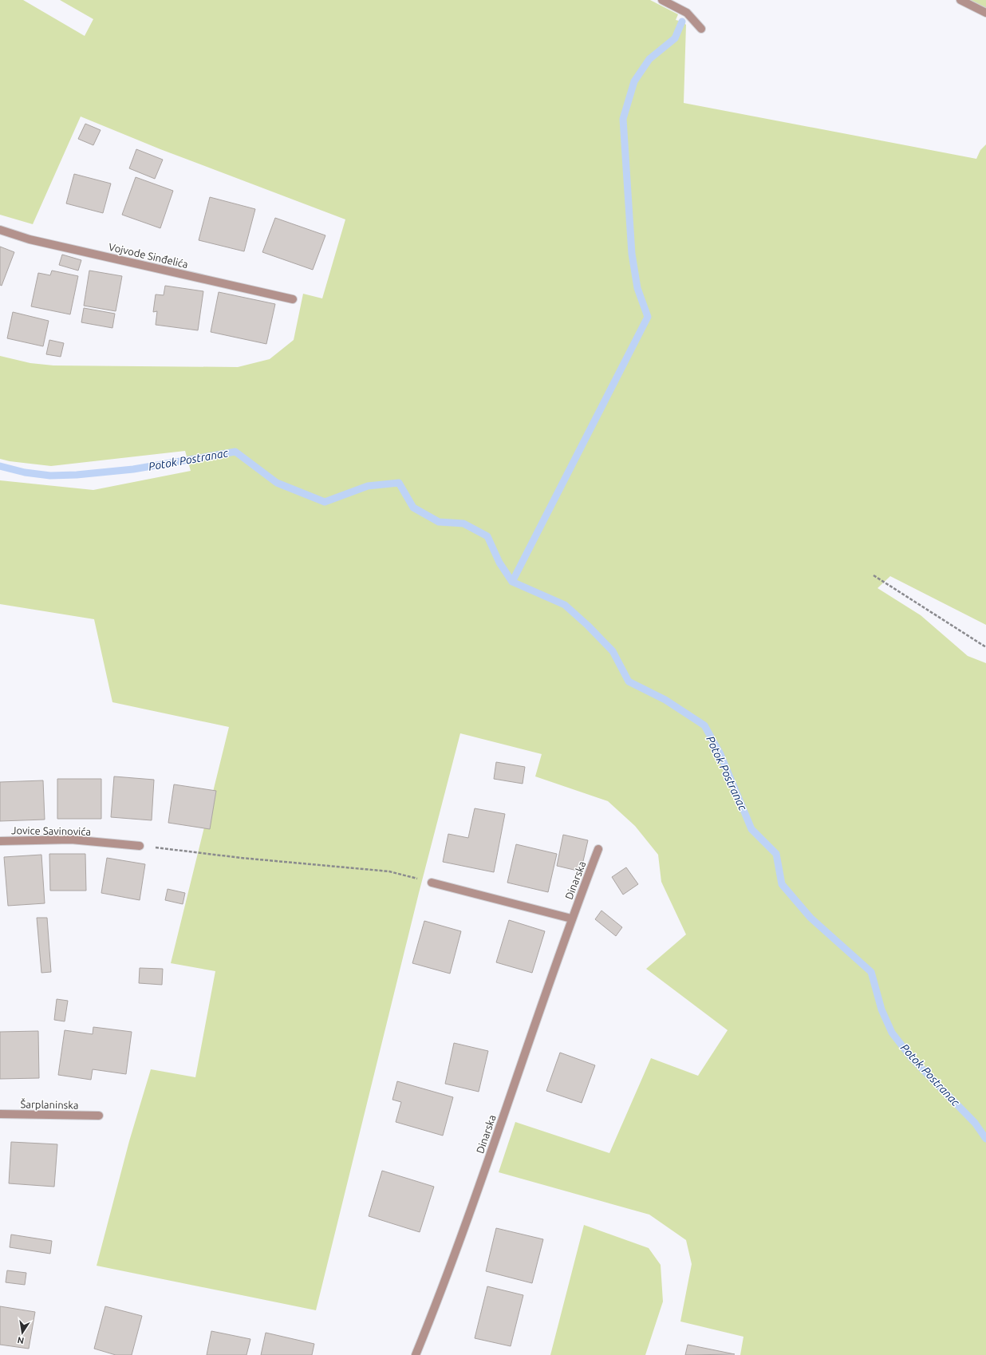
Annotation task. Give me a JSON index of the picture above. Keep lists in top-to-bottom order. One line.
{"streets":{"street":["Vojvode Sinđelića","Jovice Savinovića","Dinarska","Šarplaninska"]},"water":["Potok Postranac"],"north":"bottom"}
